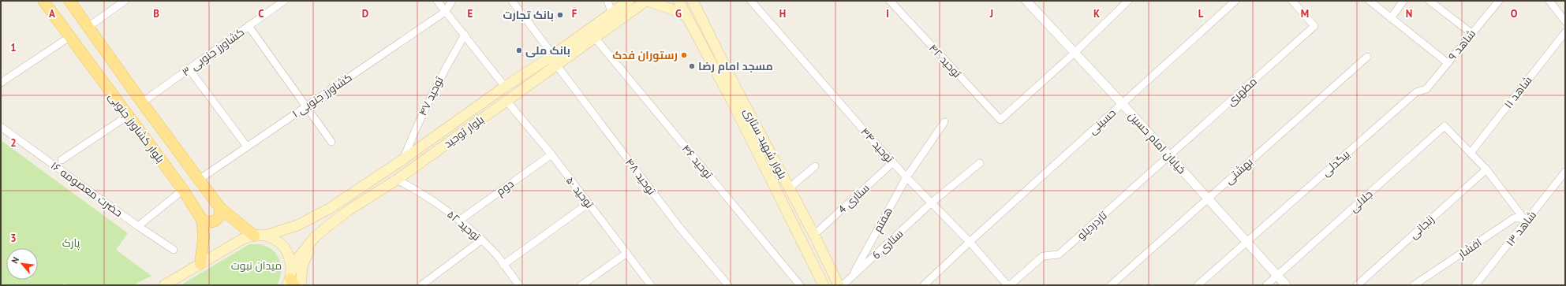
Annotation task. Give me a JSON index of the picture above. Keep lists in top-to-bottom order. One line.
{"streets":{"main road":["بلوار کشاورز جنوبی","بلوار توحید","بلوار شهید ستاری"],"street":["شاهد ۹","کشاورز جنوبی ۳","توحید ۴۲","مطهری","شاهد ۱۱","کشاورز جنوبی ۱","توحید ۴۷","حسینی","خیابان امام حسین","توحید ۴۴","توحید ۴۶","بیگدلی","بهشتی","توحید ۴۸","دوم","حضرت معصومه ۱۶","توحید ۵۰","ستاری 4","جلالی","هفتم","توحید ۵۲","تاردردیلو","زنجانی","شاهد ۱۳","ستاری 6","افشار"]},"crossings":[["شاهد ۹","بیگدلی"],["کشاورز جنوبی ۳","بلوار کشاورز جنوبی"],["توحید ۴۲","خیابان امام حسین"],["مطهری","خیابان امام حسین"],["مطهری","تاردردیلو"],["شاهد ۱۱","جلالی"],["کشاورز جنوبی ۱","بلوار کشاورز جنوبی"],["توحید ۴۷","بلوار توحید"],["حسینی","خیابان امام حسین"],["حسینی","توحید ۴۴"],["بلوار توحید","توحید ۴۶"],["بلوار توحید","توحید ۴۸"],["بلوار توحید","توحید ۵۰"],["بلوار توحید","توحید ۵۲"],["خیابان امام حسین","بیگدلی"],["خیابان امام حسین","بهشتی"],["خیابان امام حسین","جلالی"],["خیابان امام حسین","تاردردیلو"],["بلوار شهید ستاری","ستاری 4"],["توحید ۴۴","ستاری 4"],["توحید ۴۴","هفتم"],["توحید ۴۴","تاردردیلو"],["توحید ۴۴","ستاری 6"],["دوم","توحید ۵۰"],["دوم","توحید ۵۲"],["هفتم","ستاری 6"],["شاهد ۱۳","افشار"]],"parks":["پارک","میدان نبوت"],"places":["بانک تجارت","بانک ملی","رستوران فدک","مسجد امام رضا"],"north":"top left","grid":{"columns":["A","B","C","D","E","F","G","H","I","J","K","L","M","N","O"],"rows":["1","2","3"]}}
